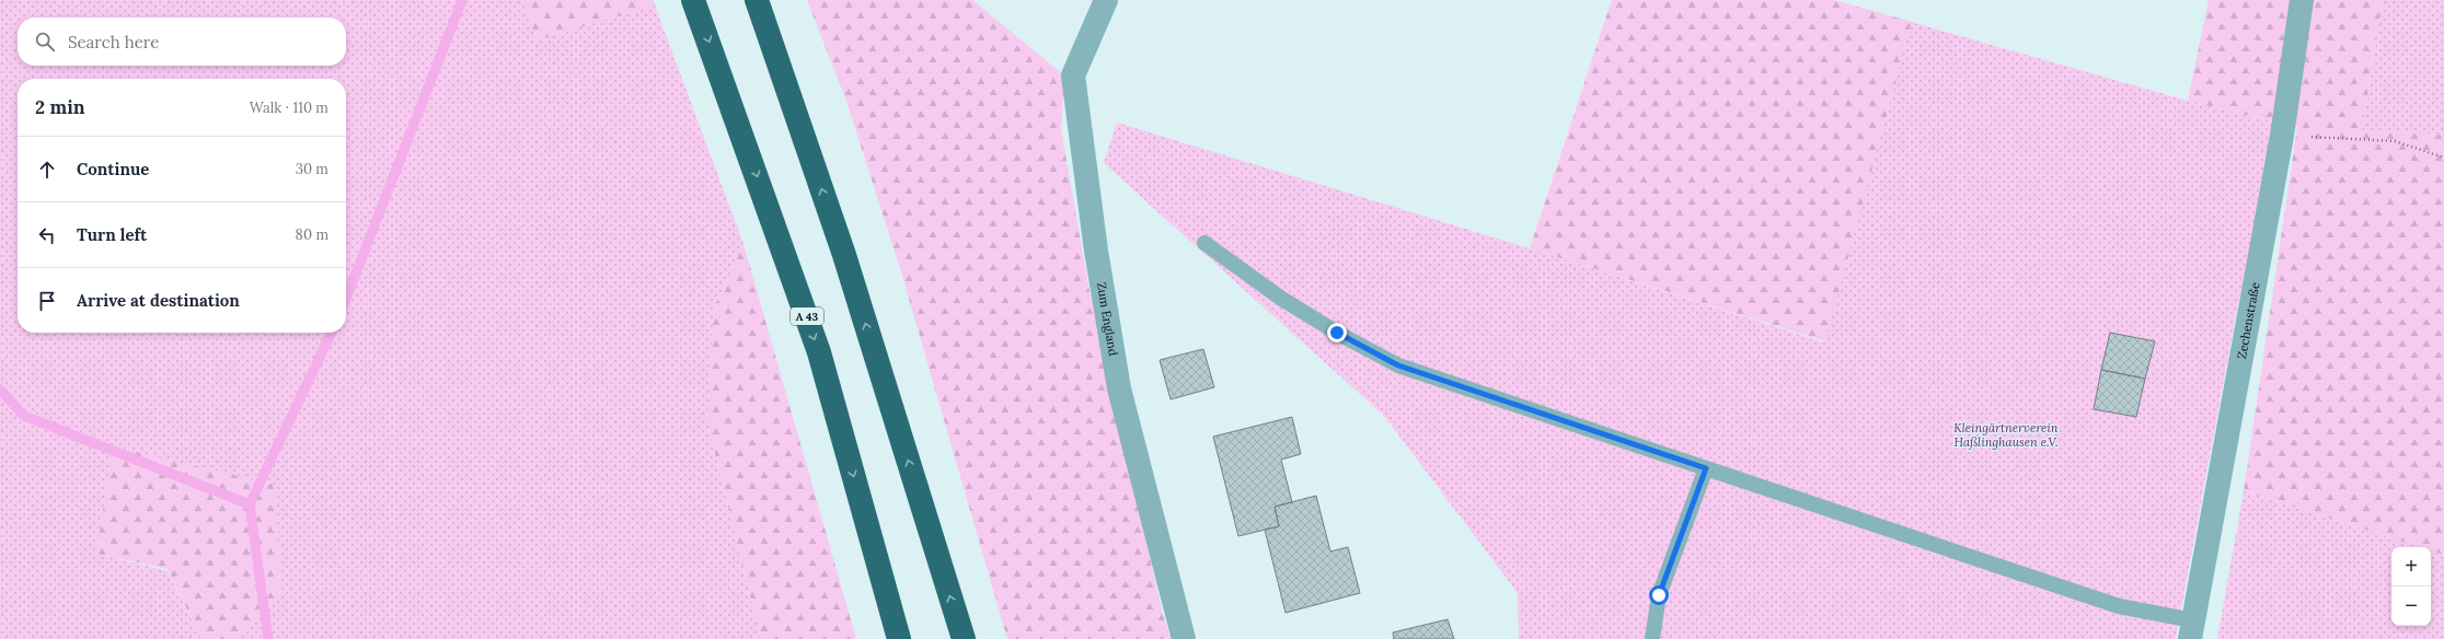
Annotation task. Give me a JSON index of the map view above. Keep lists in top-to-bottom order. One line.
{"streets":{"highway":["A 43"],"street":["Zum England","Zechenstraße"]},"parks":["Kleingärtnerverein Haßlinghausen e.V."],"page":{"search":"Search here","heading":["2 min","Walk · 110 m"],"list":[["Continue","30 m"],["Turn left","80 m"],"Arrive at destination"],"map_buttons":["+","−"]}}
